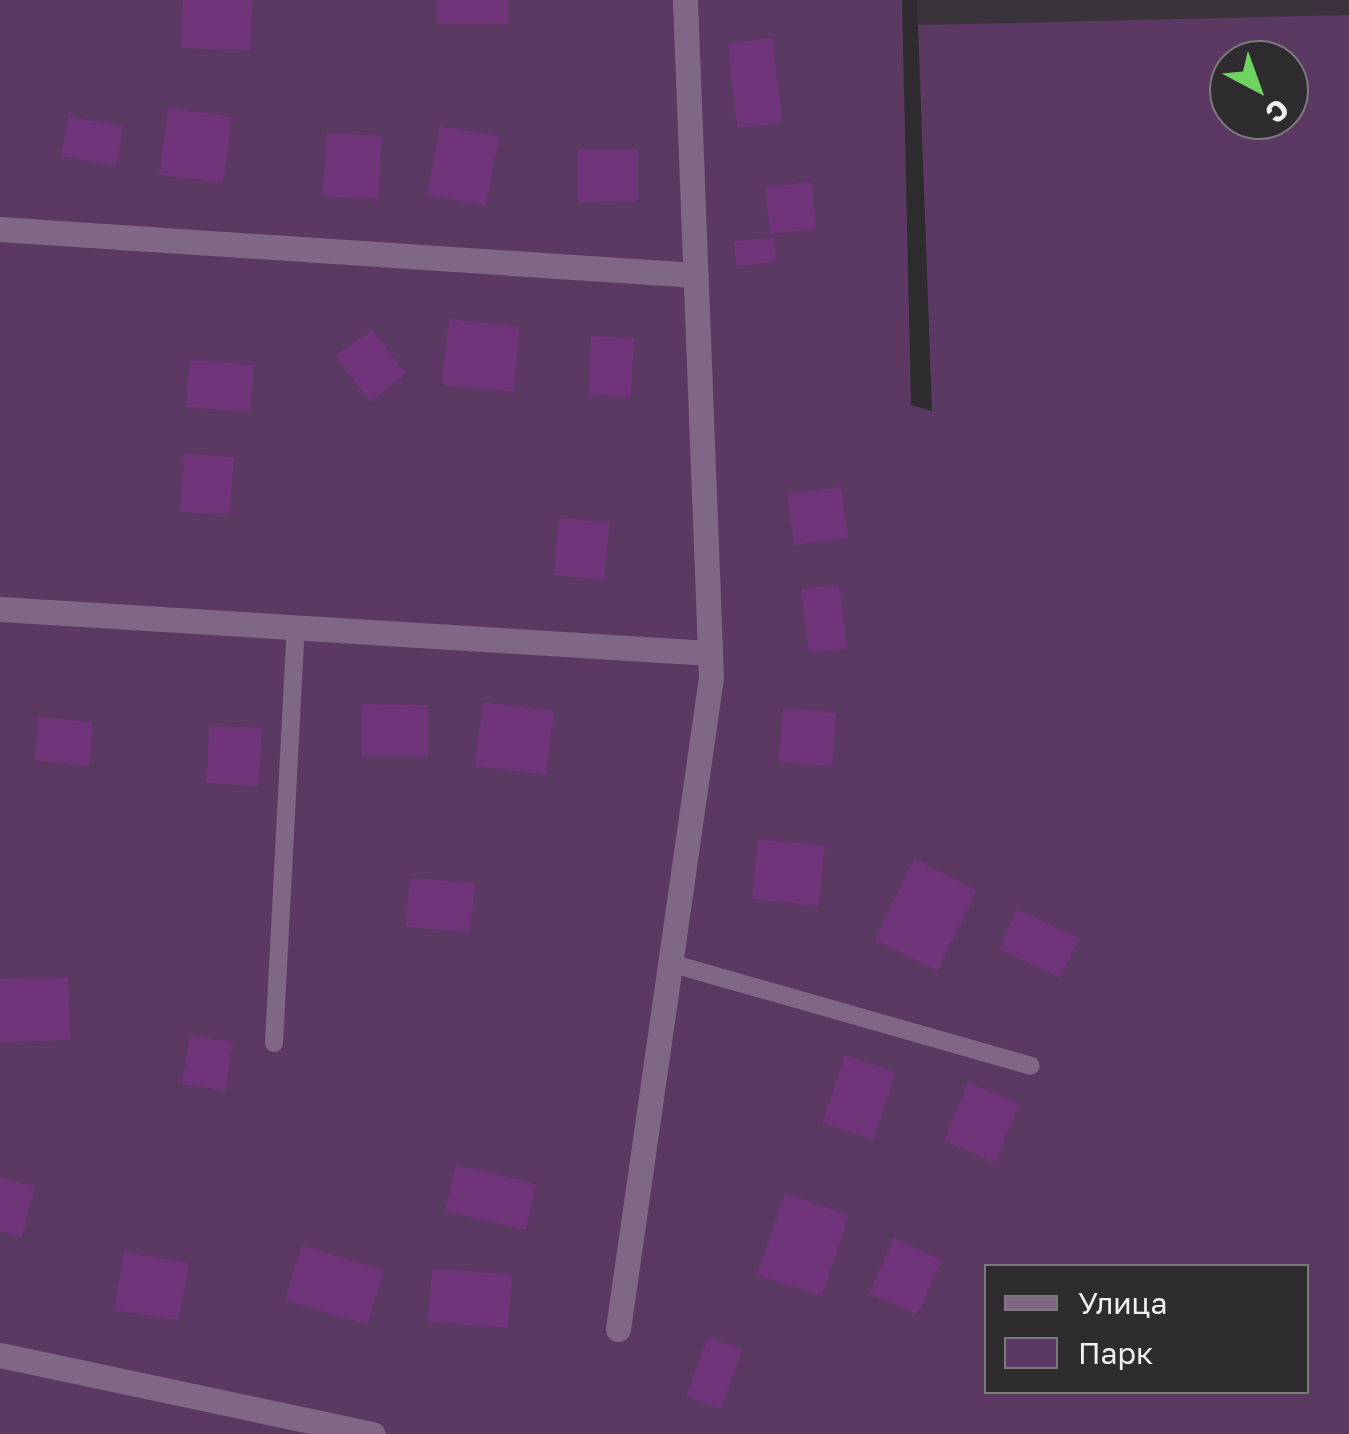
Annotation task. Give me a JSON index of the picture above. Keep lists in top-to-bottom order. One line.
{"legend":["Улица","Парк"],"north":"bottom right"}
